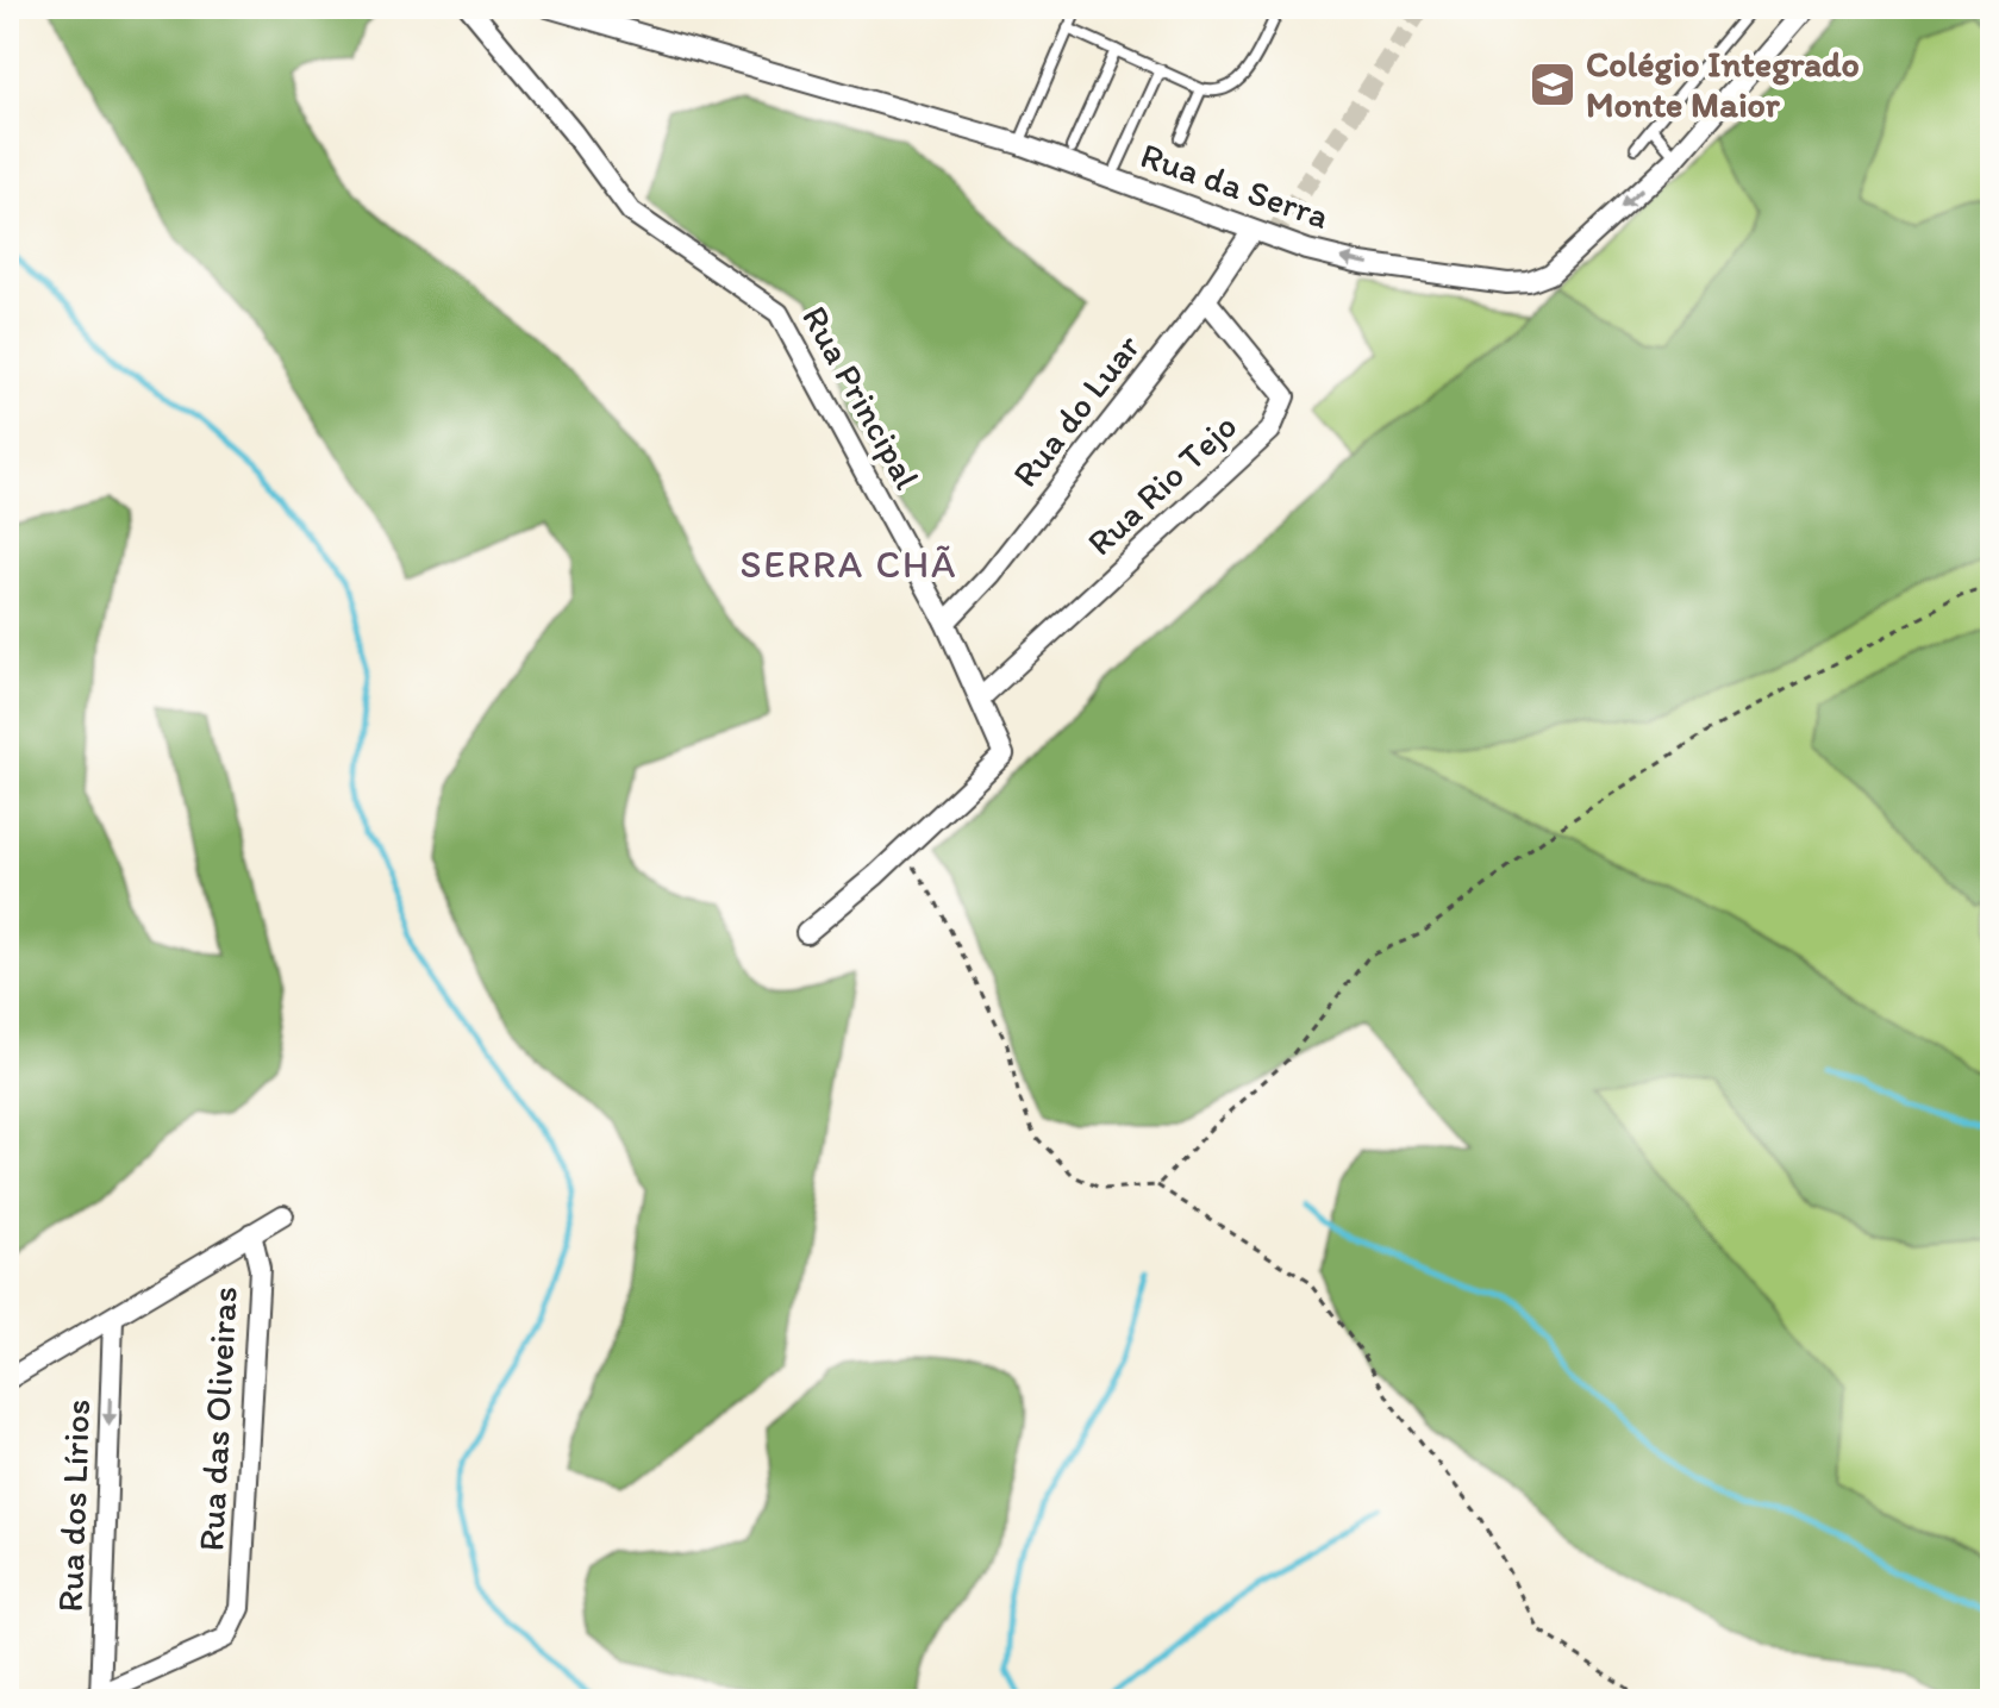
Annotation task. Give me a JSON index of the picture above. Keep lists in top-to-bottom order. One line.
{"streets":{"street":["Rua da Serra","Rua Principal","Rua do Luar","Rua Rio Tejo","Rua das Oliveiras","Rua dos Lírios"]},"crossings":[["Rua da Serra","Rua do Luar"],["Rua Principal","Rua do Luar"],["Rua Principal","Rua Rio Tejo"],["Rua do Luar","Rua Rio Tejo"],["Rua das Oliveiras","Rua dos Lírios"]],"one_way":["Rua dos Lírios"],"districts":["SERRA CHÃ"],"places":{"school or university":["Colégio Integrado Monte Maior"]}}
